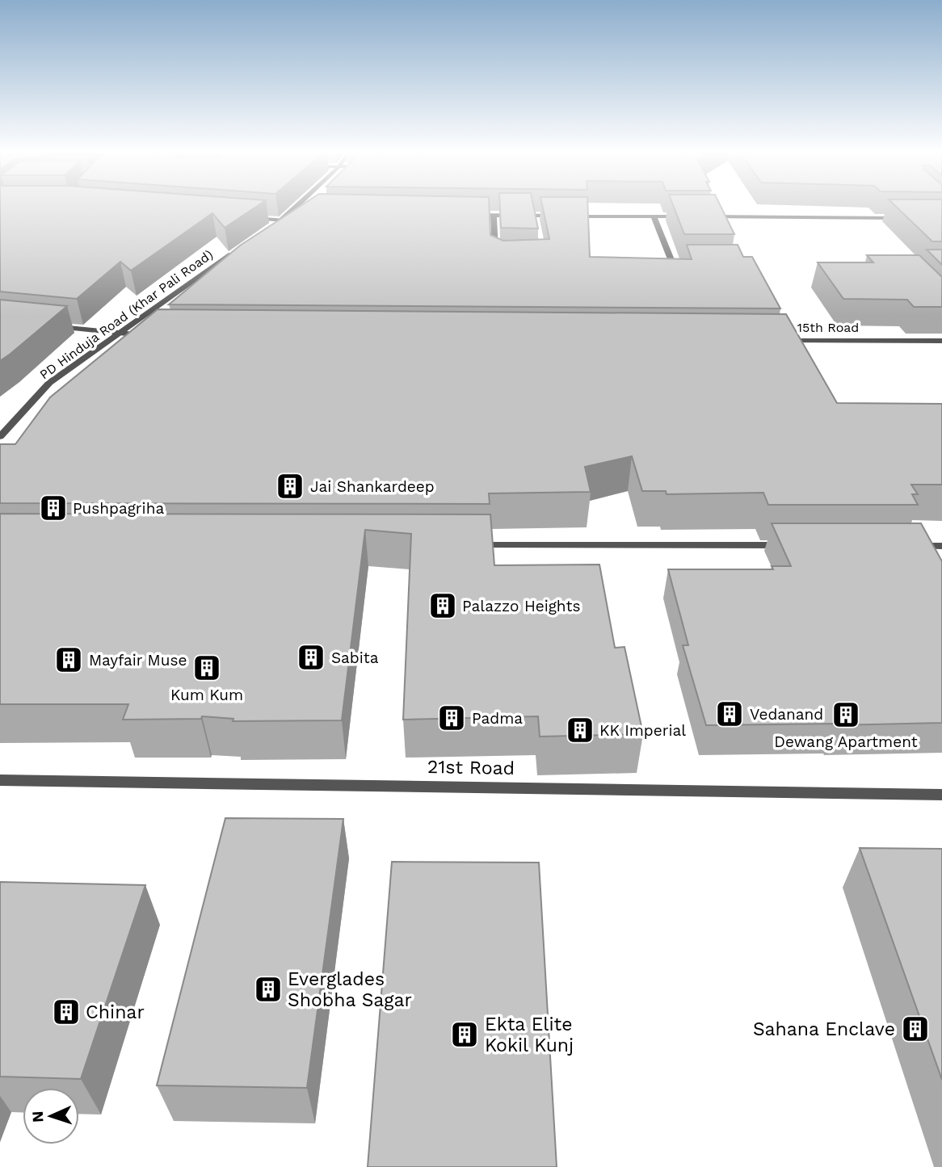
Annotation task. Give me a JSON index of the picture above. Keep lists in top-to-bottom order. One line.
{"streets":{"street":["PD Hinduja Road (Khar Pali Road)","15th Road","21st Road"]},"places":{"building":["Jai Shankardeep","Pushpagriha","Palazzo Heights","Sabita","Mayfair Muse","Kum Kum","Vedanand","Dewang Apartment","Padma","KK Imperial","Everglades Shobha Sagar","Chinar","Sahana Enclave","Ekta Elite Kokil Kunj"]},"north":"left"}
